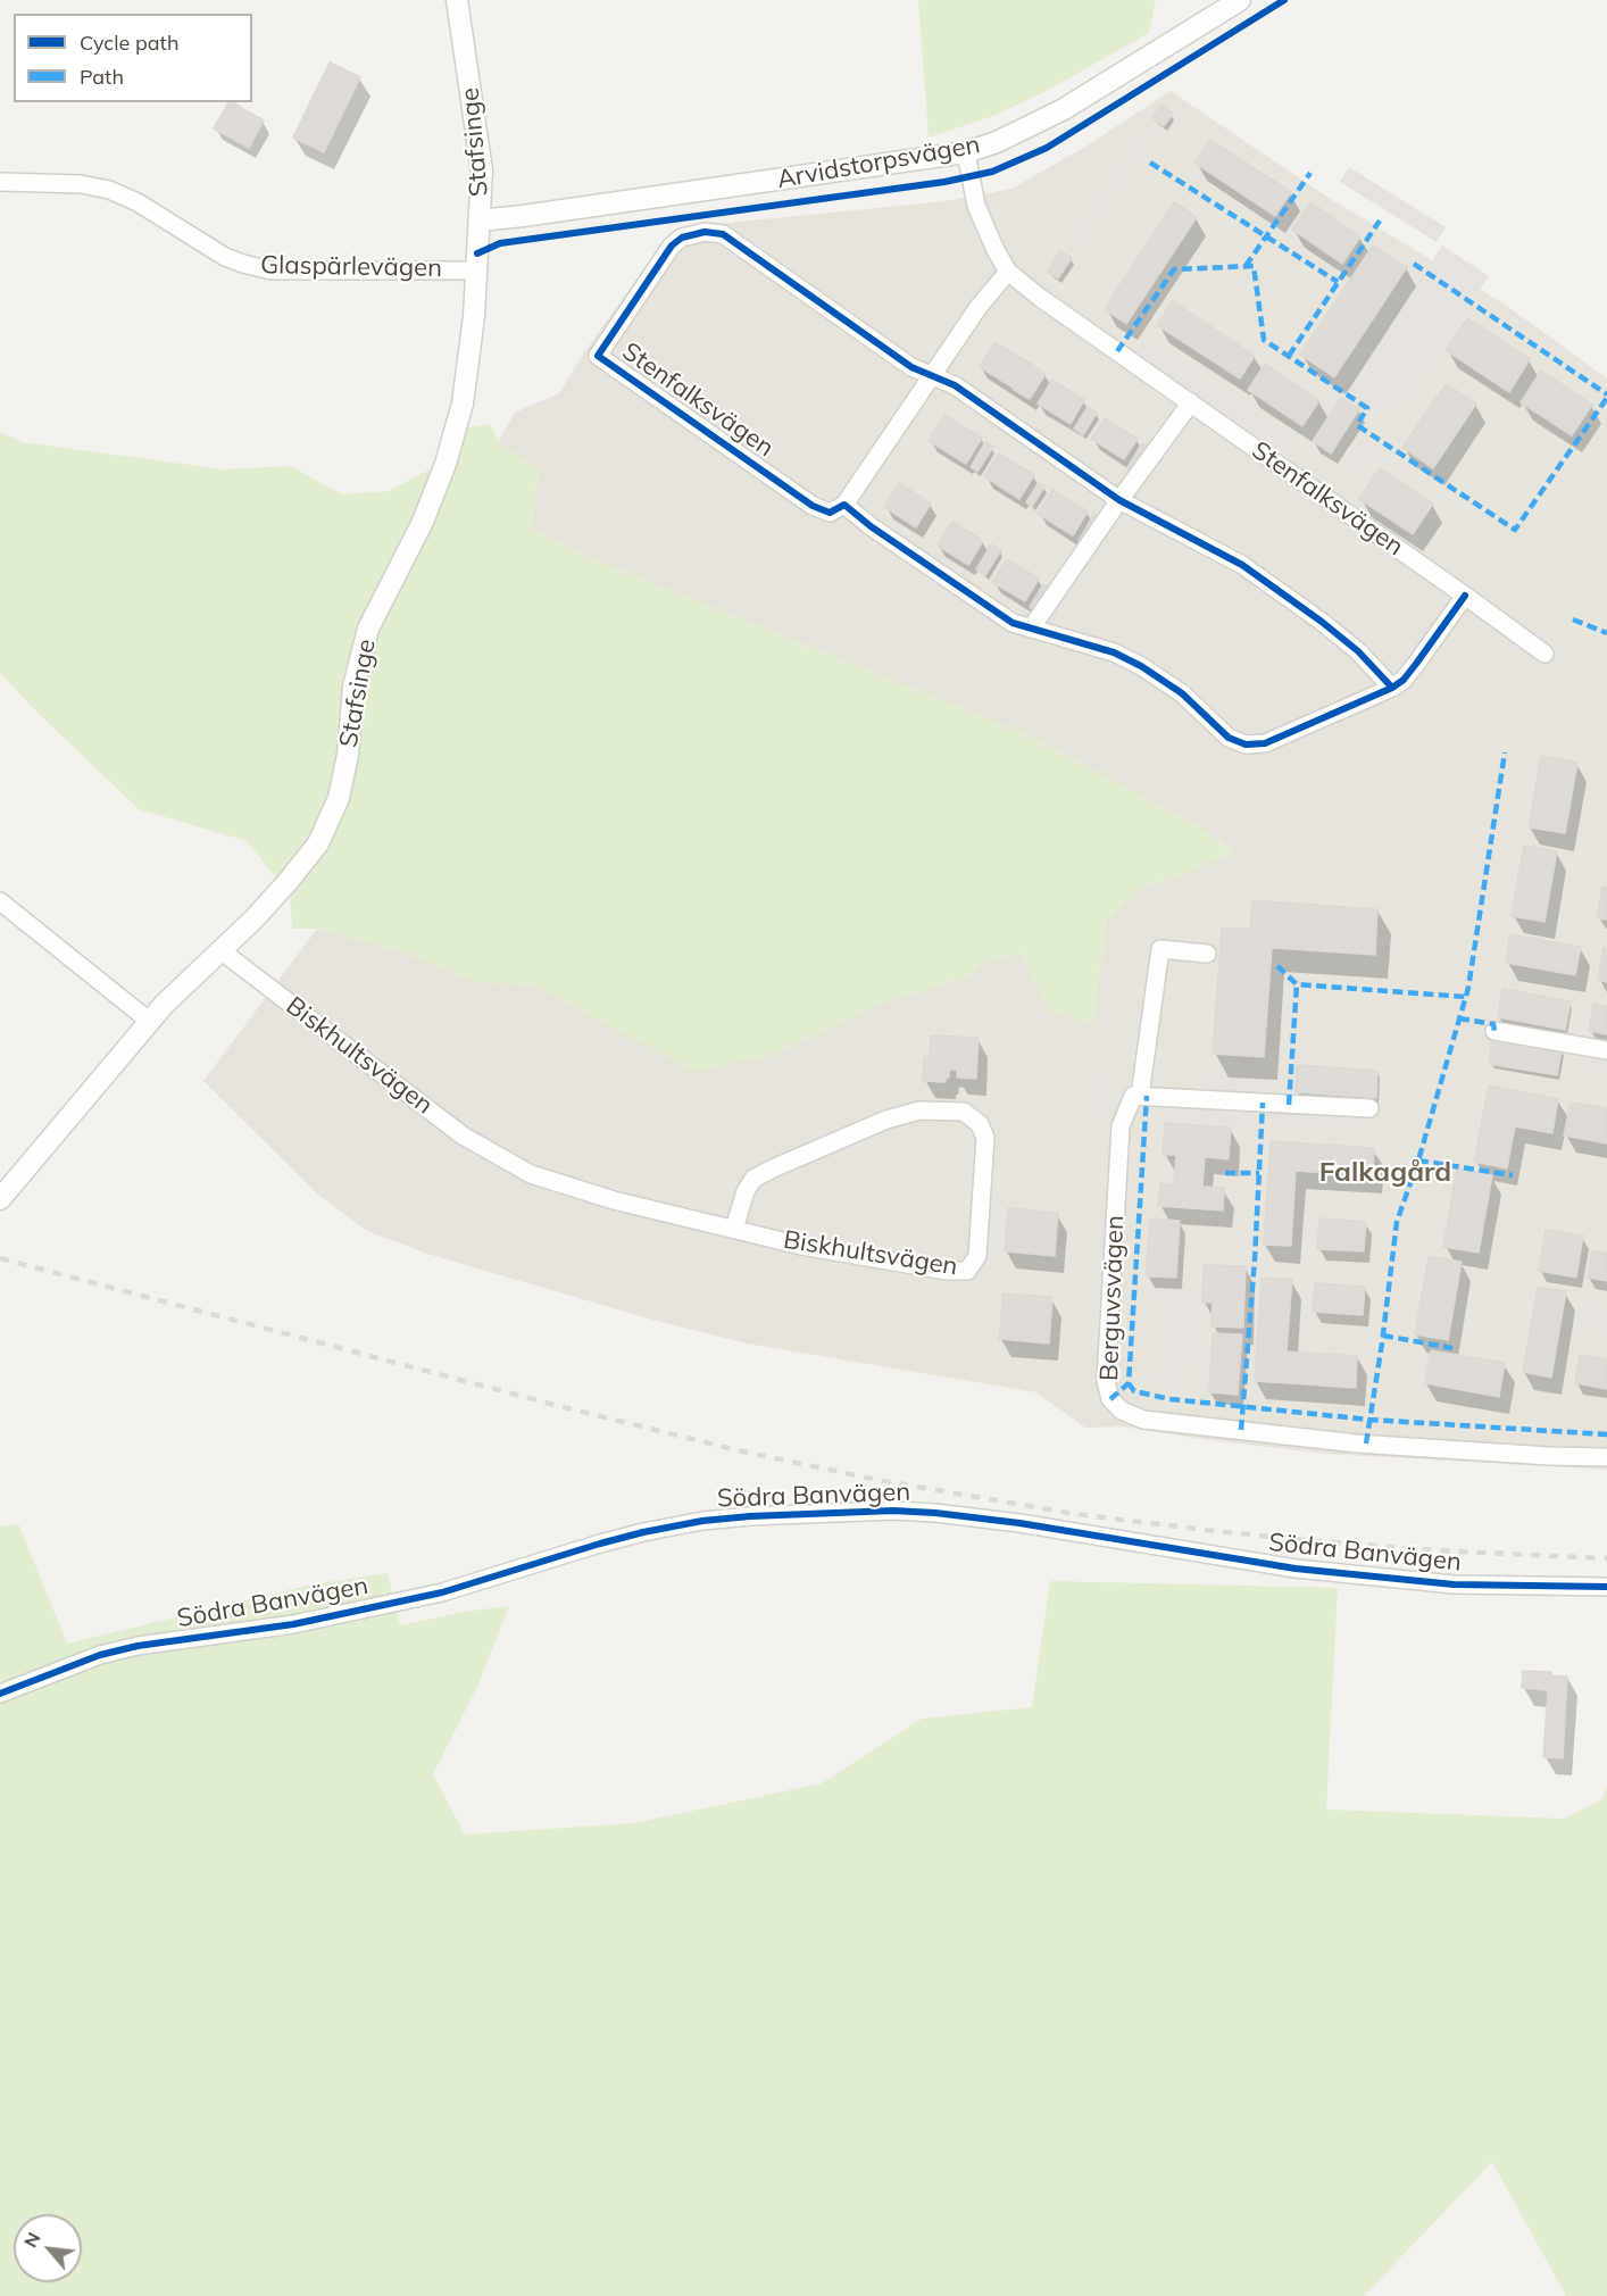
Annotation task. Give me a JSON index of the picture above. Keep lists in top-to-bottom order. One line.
{"streets":{"street":["Stafsinge","Arvidstorpsvägen","Glaspärlevägen","Stenfalksvägen","Biskhultsvägen","Berguvsvägen","Södra Banvägen"]},"crossings":[["Stafsinge","Arvidstorpsvägen"],["Stafsinge","Glaspärlevägen"],["Stafsinge","Biskhultsvägen"],["Arvidstorpsvägen","Stenfalksvägen"]],"districts":["Falkagård"],"legend":["Cycle path","Path"],"north":"top left"}
